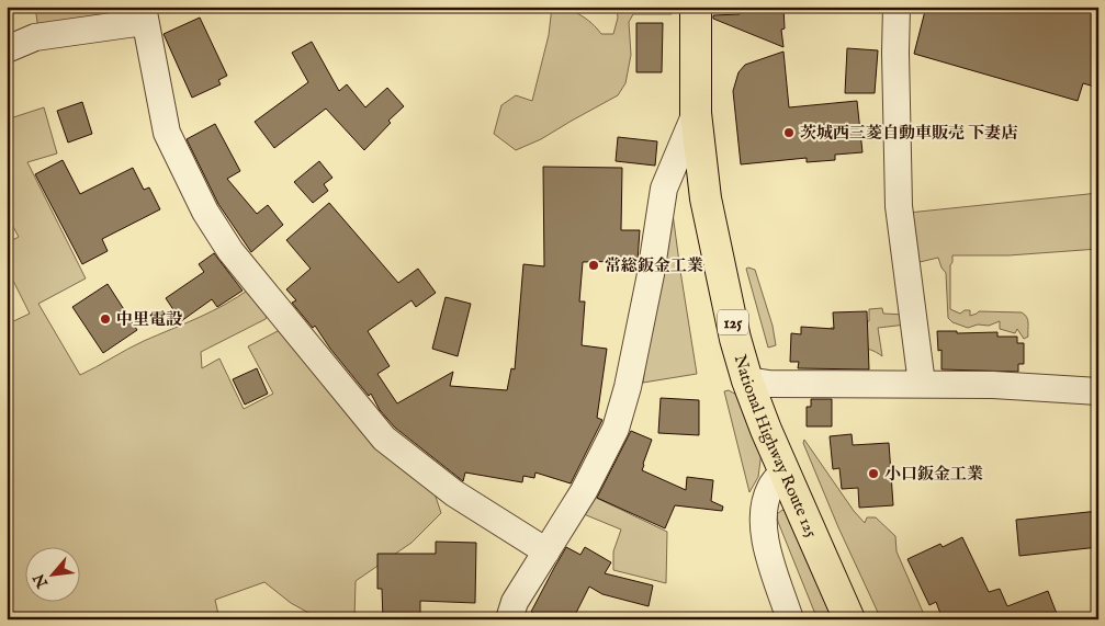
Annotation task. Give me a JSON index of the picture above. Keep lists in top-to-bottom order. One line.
{"streets":{"highway":["125","National Highway Route 125"]},"places":["茨城西三菱自動車販売 下妻店","常総鈑金工業","中里電設","小口鈑金工業"],"north":"bottom left"}
